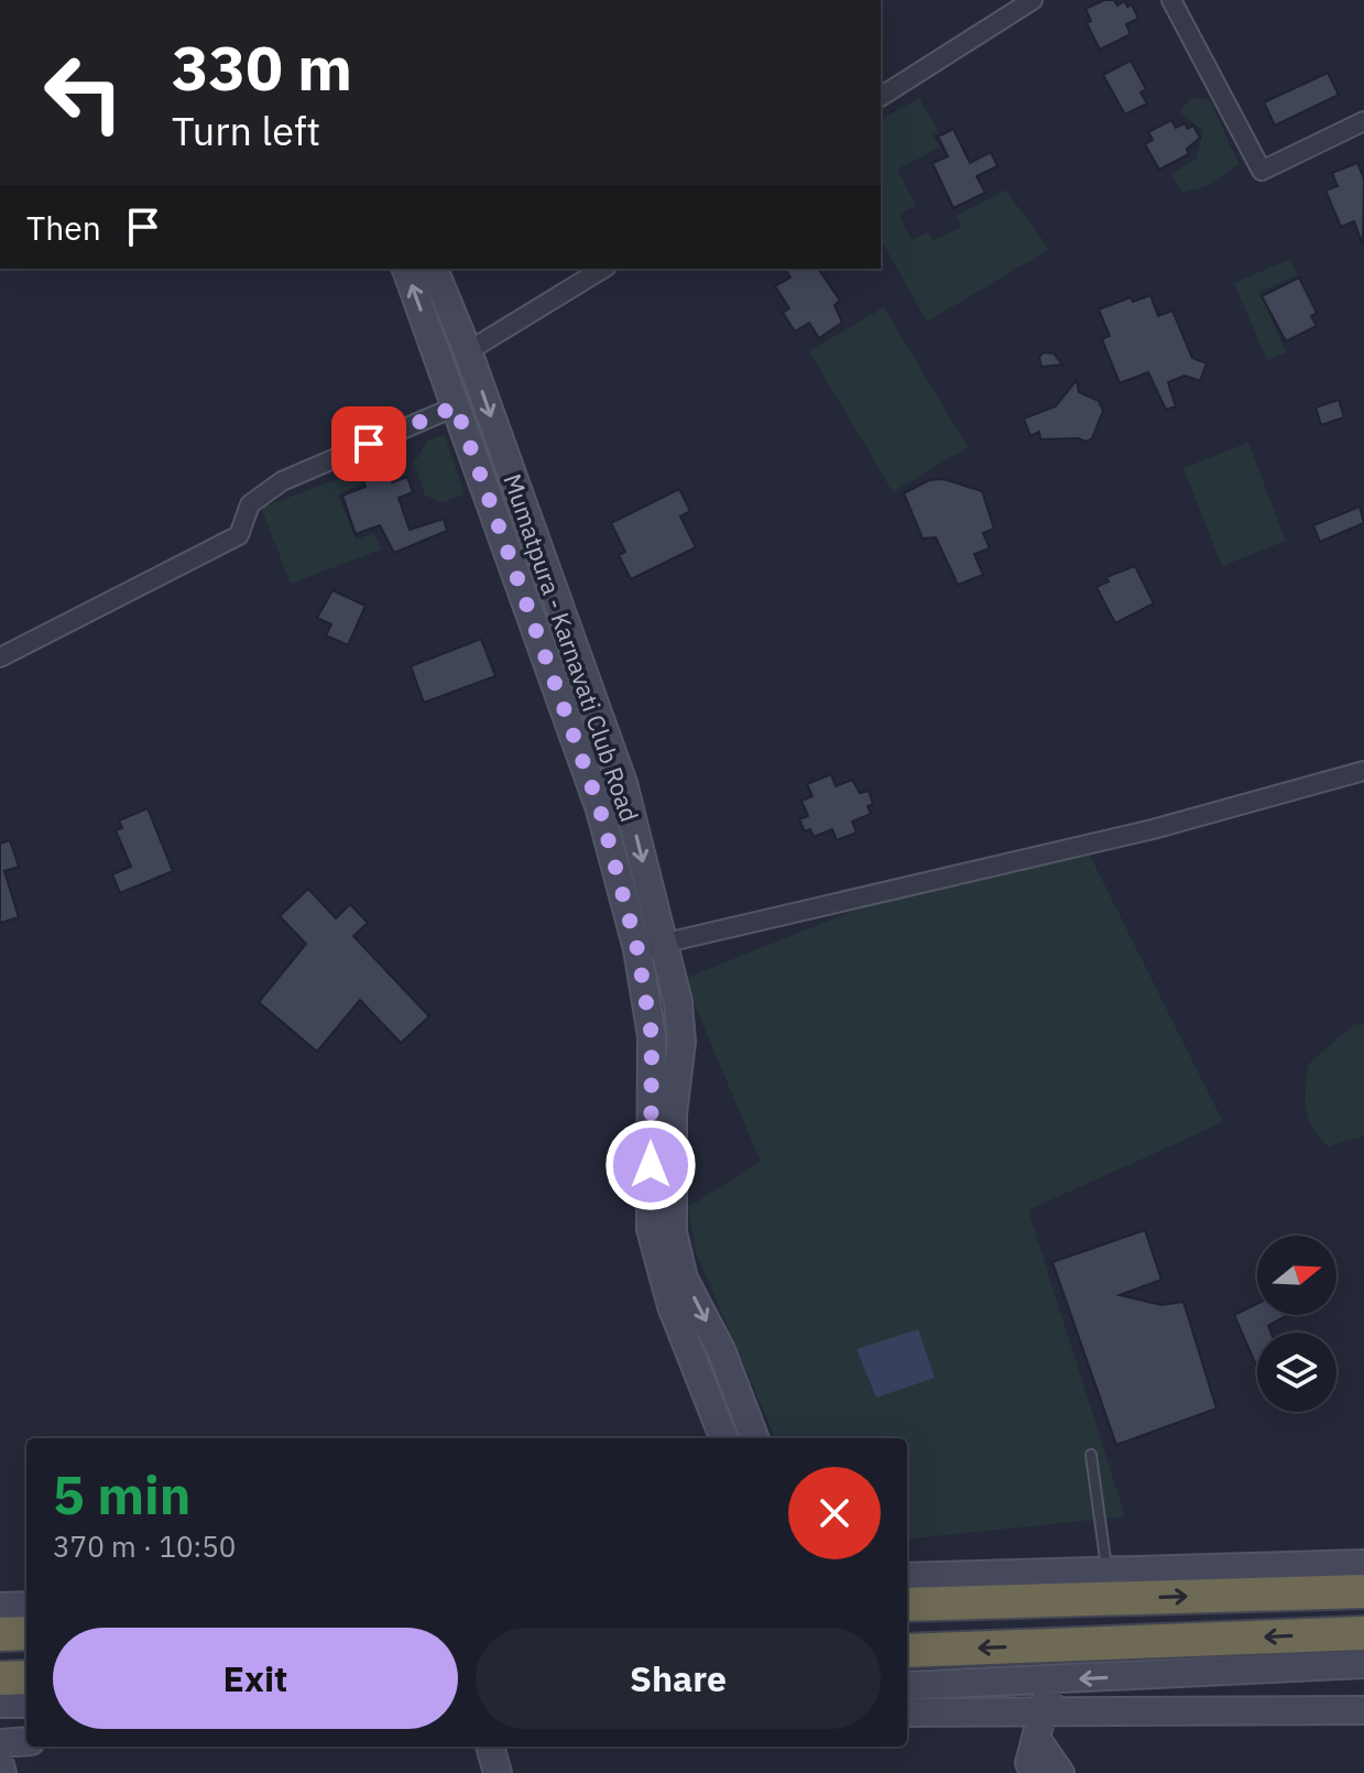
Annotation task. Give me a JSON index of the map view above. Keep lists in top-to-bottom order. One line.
{"streets":{"street":["Mumatpura - Karnavati Club Road"]},"north":"right","page":{"turn":["330 m","Turn left"],"then":"Then","heading":["5 min","370 m · 10:50"],"buttons":["Exit","Share"]}}
